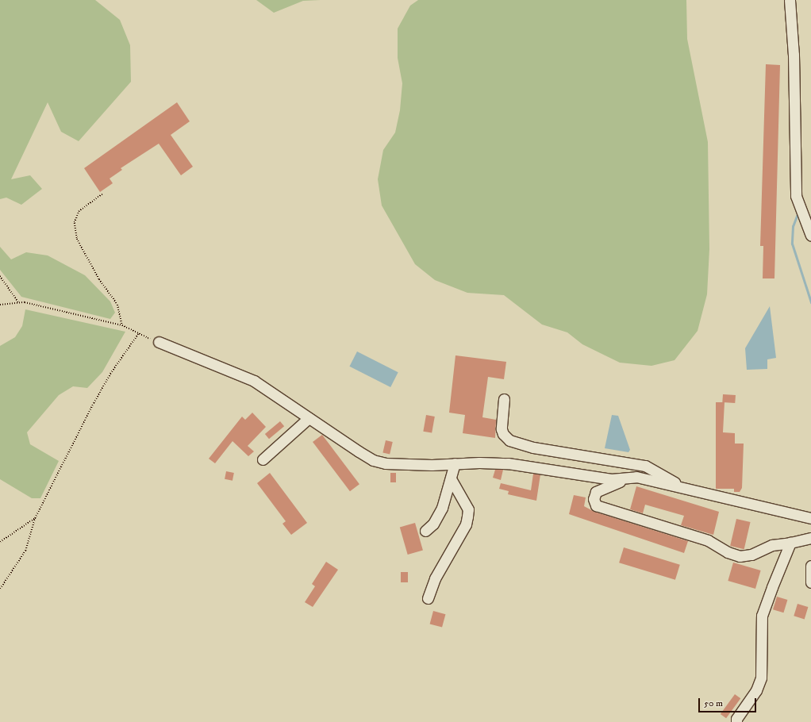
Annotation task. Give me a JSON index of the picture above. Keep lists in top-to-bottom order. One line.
{"scale_bar":"50 m"}
